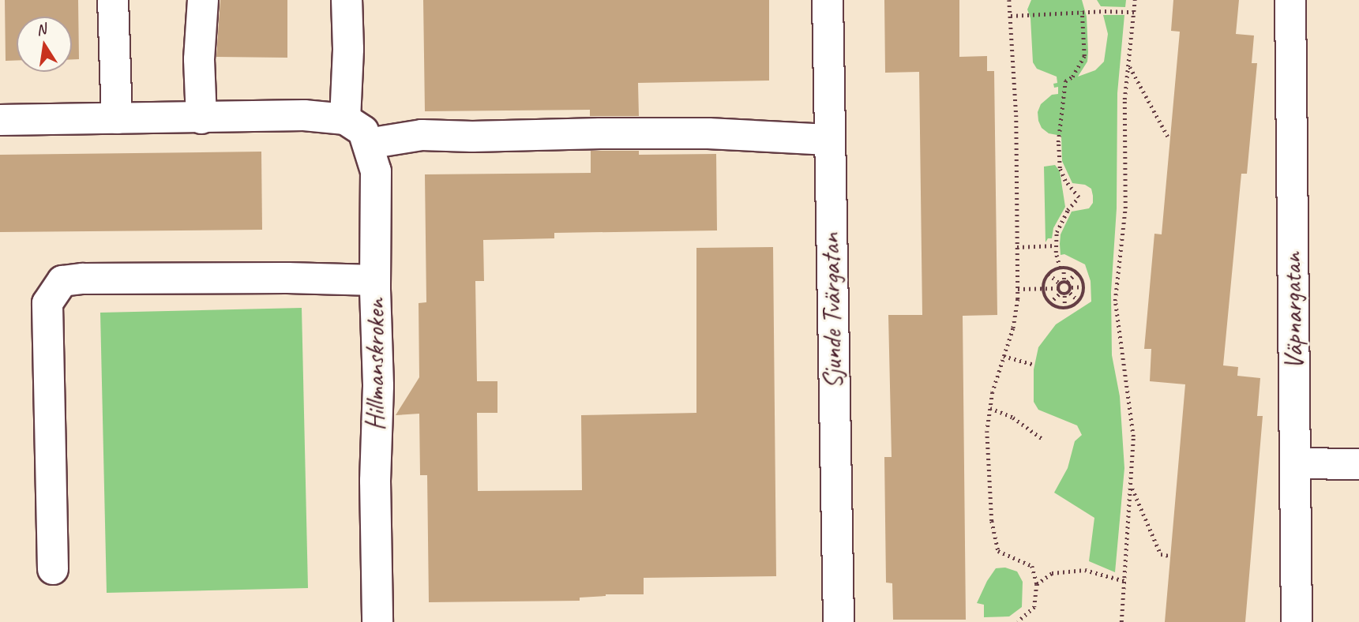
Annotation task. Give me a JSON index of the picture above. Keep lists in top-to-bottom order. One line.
{"streets":{"street":["Sjunde Tvärgatan","Väpnargatan","Hillmanskroken"]},"north":"top"}
